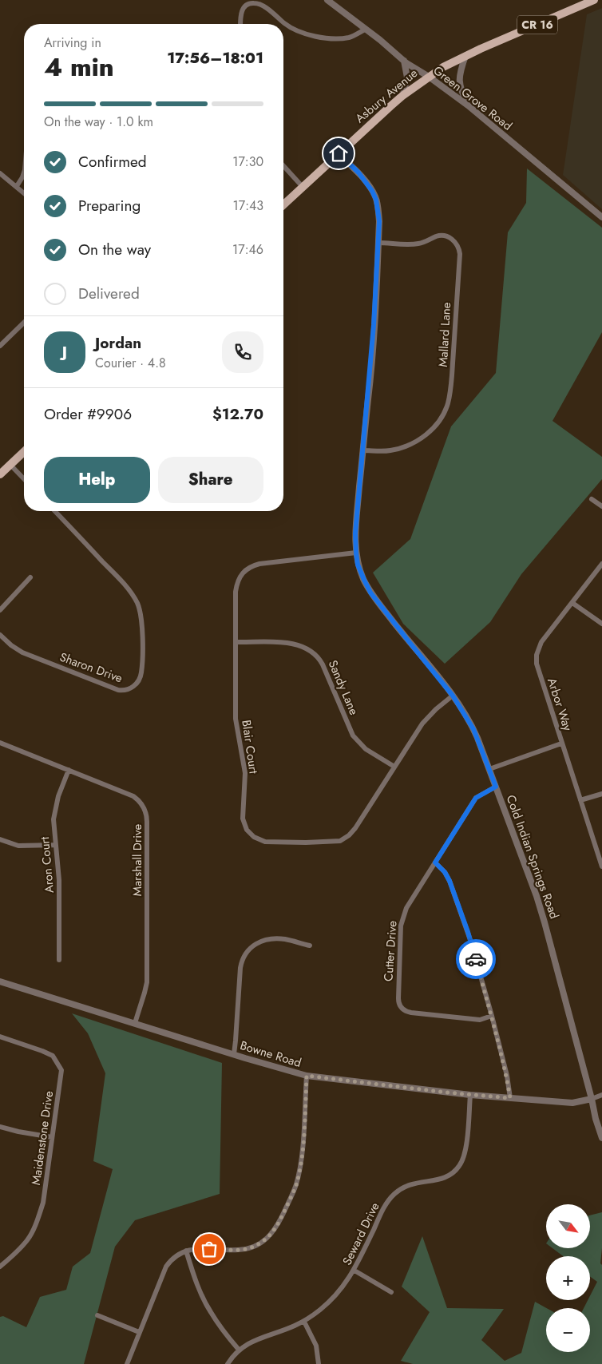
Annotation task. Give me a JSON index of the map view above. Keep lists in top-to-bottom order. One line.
{"streets":{"main road":["CR 16","Asbury Avenue"],"street":["Green Grove Road","Mallard Lane","Sharon Drive","Sandy Lane","Arbor Way","Blair Court","Cold Indian Springs Road","Marshall Drive","Aron Court","Cutter Drive","Bowne Road","Maidenstone Drive","Seward Drive"]},"crossings":[["Asbury Avenue","Green Grove Road"],["Asbury Avenue","Cold Indian Springs Road"],["Mallard Lane","Cold Indian Springs Road"],["Sandy Lane","Blair Court"],["Blair Court","Cold Indian Springs Road"],["Cold Indian Springs Road","Cutter Drive"],["Cold Indian Springs Road","Bowne Road"],["Marshall Drive","Aron Court"],["Marshall Drive","Bowne Road"],["Bowne Road","Seward Drive"]],"north":"bottom right","page":{"heading":["4 min","Arriving in","17:56–18:01"],"panel":["Jordan","Courier · 4.8","Order #9906","$12.70"],"bar":"On the way · 1.0 km","list":[["Confirmed","17:30"],["Preparing","17:43"],["On the way","17:46"],"Delivered"],"round":"J","buttons":["Help","Share"],"map_buttons":["+","−"]}}
